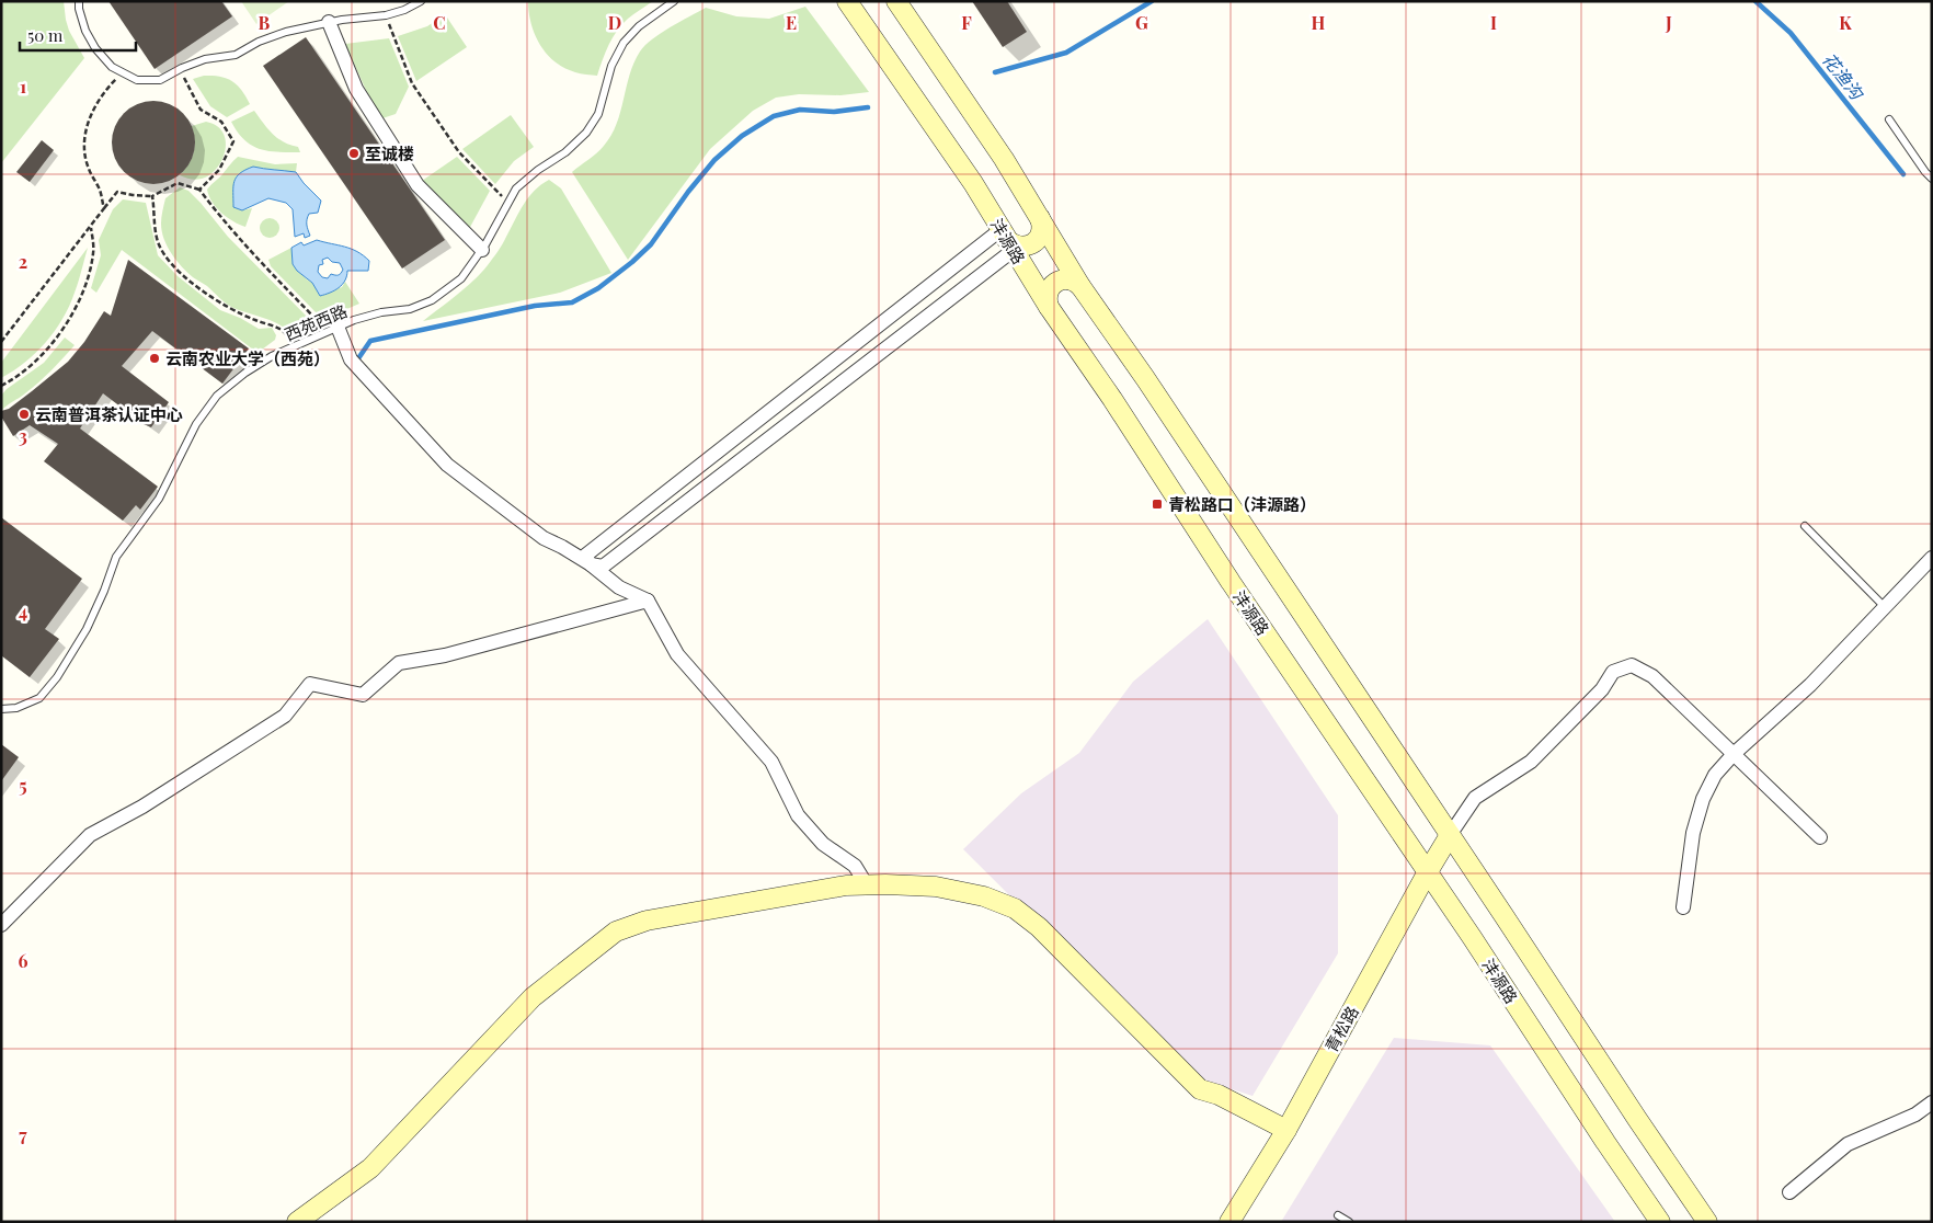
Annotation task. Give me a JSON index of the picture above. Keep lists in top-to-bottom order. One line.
{"streets":{"main road":["沣源路","青松路"],"lane":["西苑西路"]},"crossings":[["沣源路","青松路"]],"water":["花渔沟"],"places":{"other":["至诚楼","云南农业大学（西苑）","云南普洱茶认证中心"],"transit":["青松路口（沣源路）"]},"scale_bar":"50 m","grid":{"columns":["B","C","D","E","F","G","H","I","J","K"],"rows":["1","2","3","4","5","6","7"]}}
